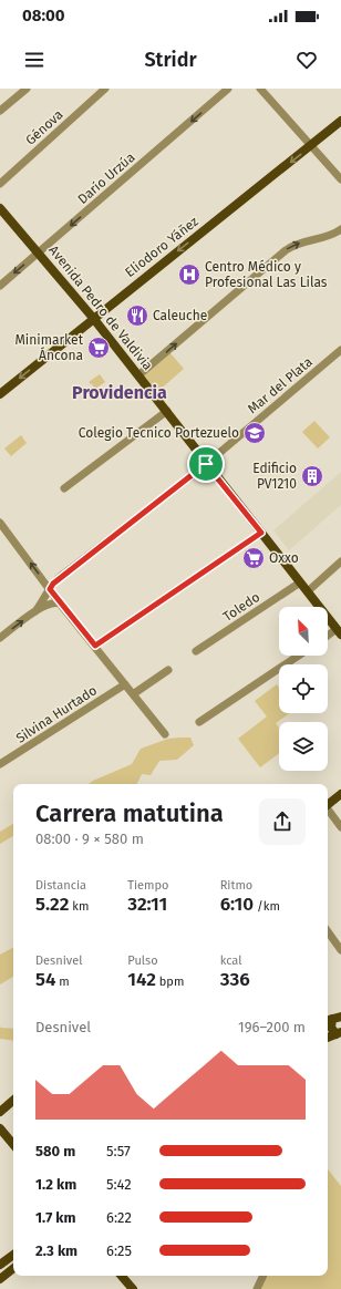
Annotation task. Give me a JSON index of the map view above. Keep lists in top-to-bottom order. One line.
{"streets":{"main road":["Eliodoro Yáñez","Avenida Pedro de Valdivia"],"street":["Génova","Darío Urzúa","Mar del Plata","Toledo","Silvina Hurtado"]},"crossings":[["Darío Urzúa","Avenida Pedro de Valdivia"],["Eliodoro Yáñez","Avenida Pedro de Valdivia"],["Avenida Pedro de Valdivia","Mar del Plata"],["Avenida Pedro de Valdivia","Toledo"]],"one_way":["Darío Urzúa","Eliodoro Yáñez"],"districts":["Providencia"],"places":{"hospital":["Centro Médico y Profesional Las Lilas"],"restaurant":["Caleuche"],"supermarket":["Minimarket Áncona","Oxxo"],"school or university":["Colegio Tecnico Portezuelo"],"building":["Edificio PV1210"]},"north":"top left","page":{"status":"08:00","header":"Stridr","heading":["Carrera matutina","08:00 · 9 × 580 m"],"stats":[["Distancia","5.22 km"],["Tiempo","32:11"],["Ritmo","6:10 /km"],["Desnivel","54 m"],["Pulso","142 bpm"],["kcal","336"]],"chart":["Desnivel","196–200 m"],"list":[{"name":"580 m","note":"5:57"},{"name":"1.2 km","note":"5:42"},{"name":"1.7 km","note":"6:22"},{"name":"2.3 km","note":"6:25"}]}}
